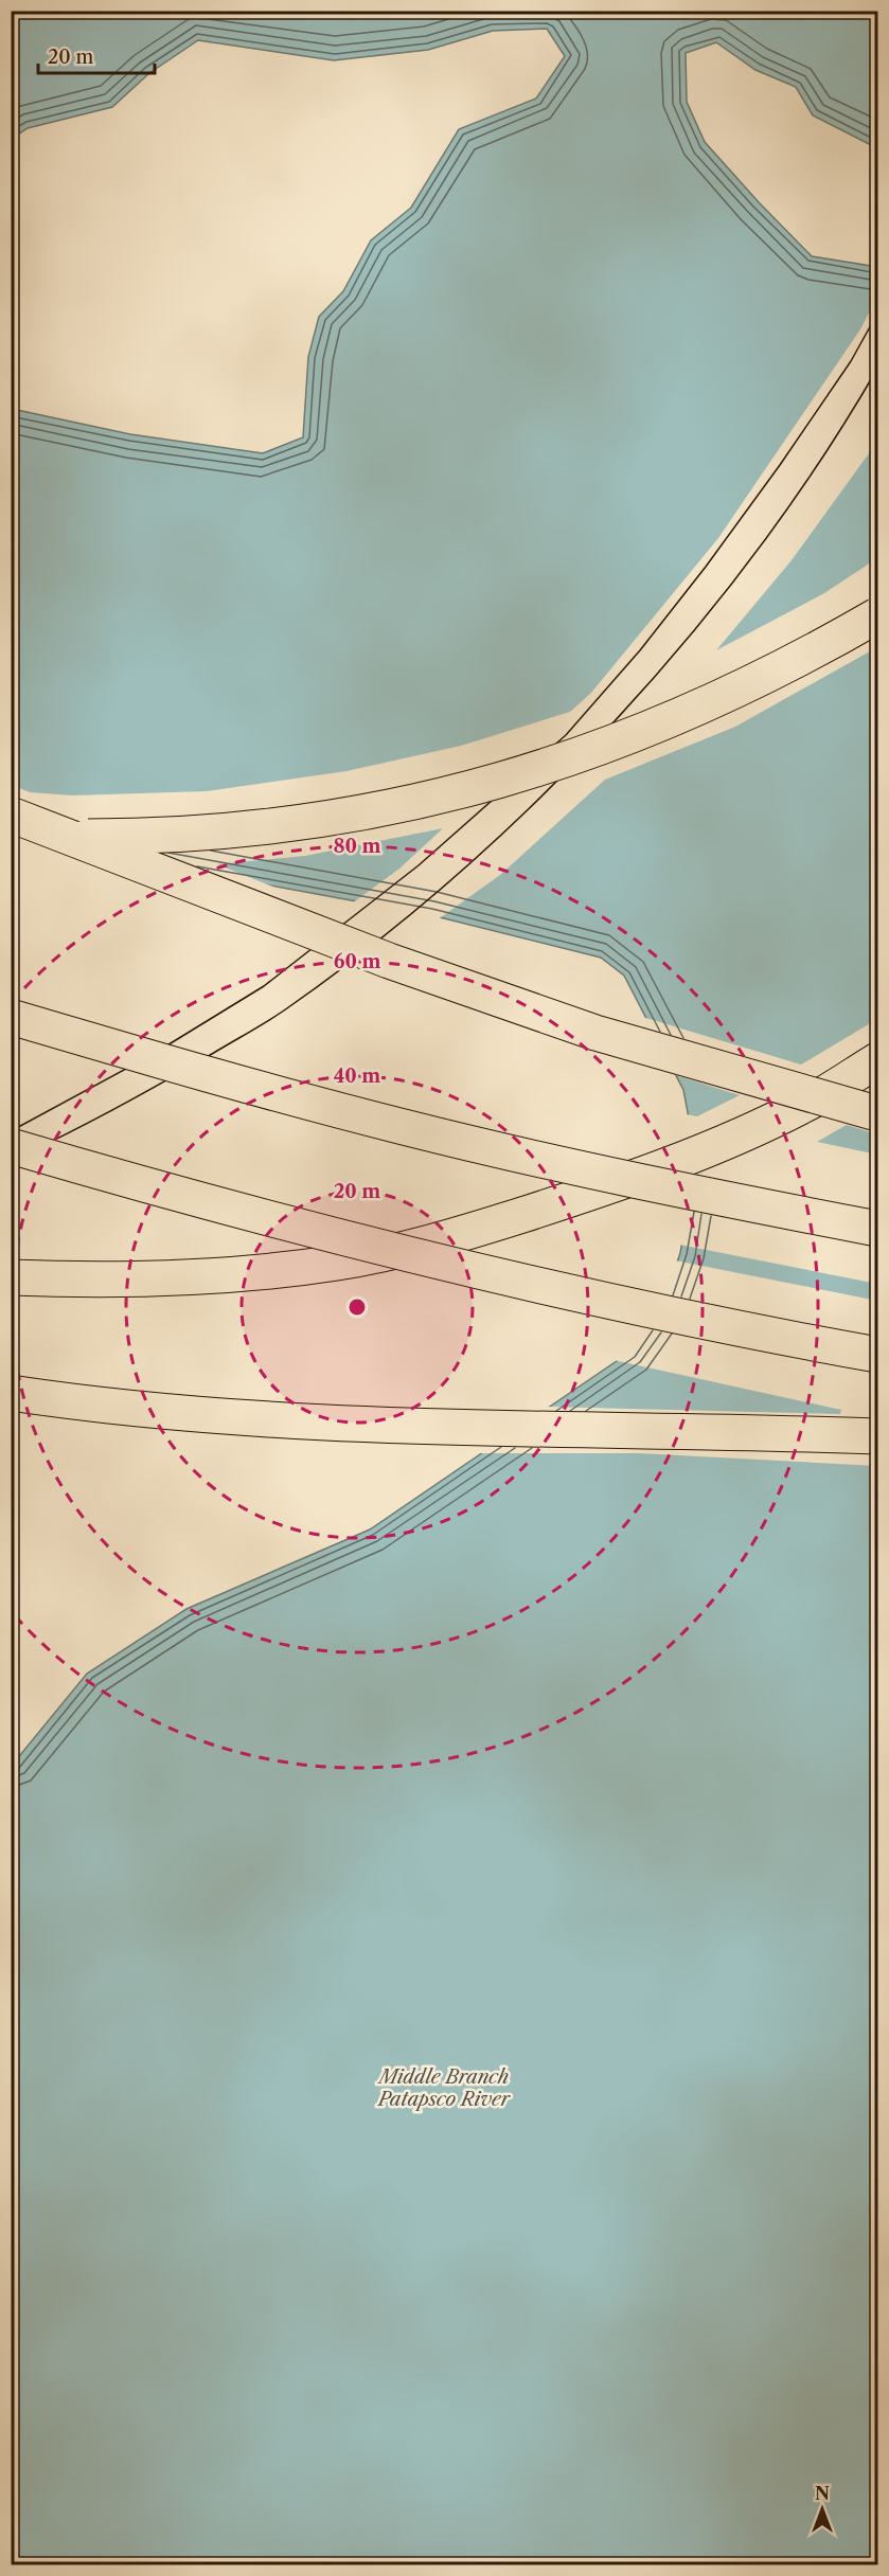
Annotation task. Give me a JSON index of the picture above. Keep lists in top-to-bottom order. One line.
{"water":["Middle Branch Patapsco River"],"scale_bar":"20 m","north":"top","rings":["80 m","60 m","40 m","20 m"]}
